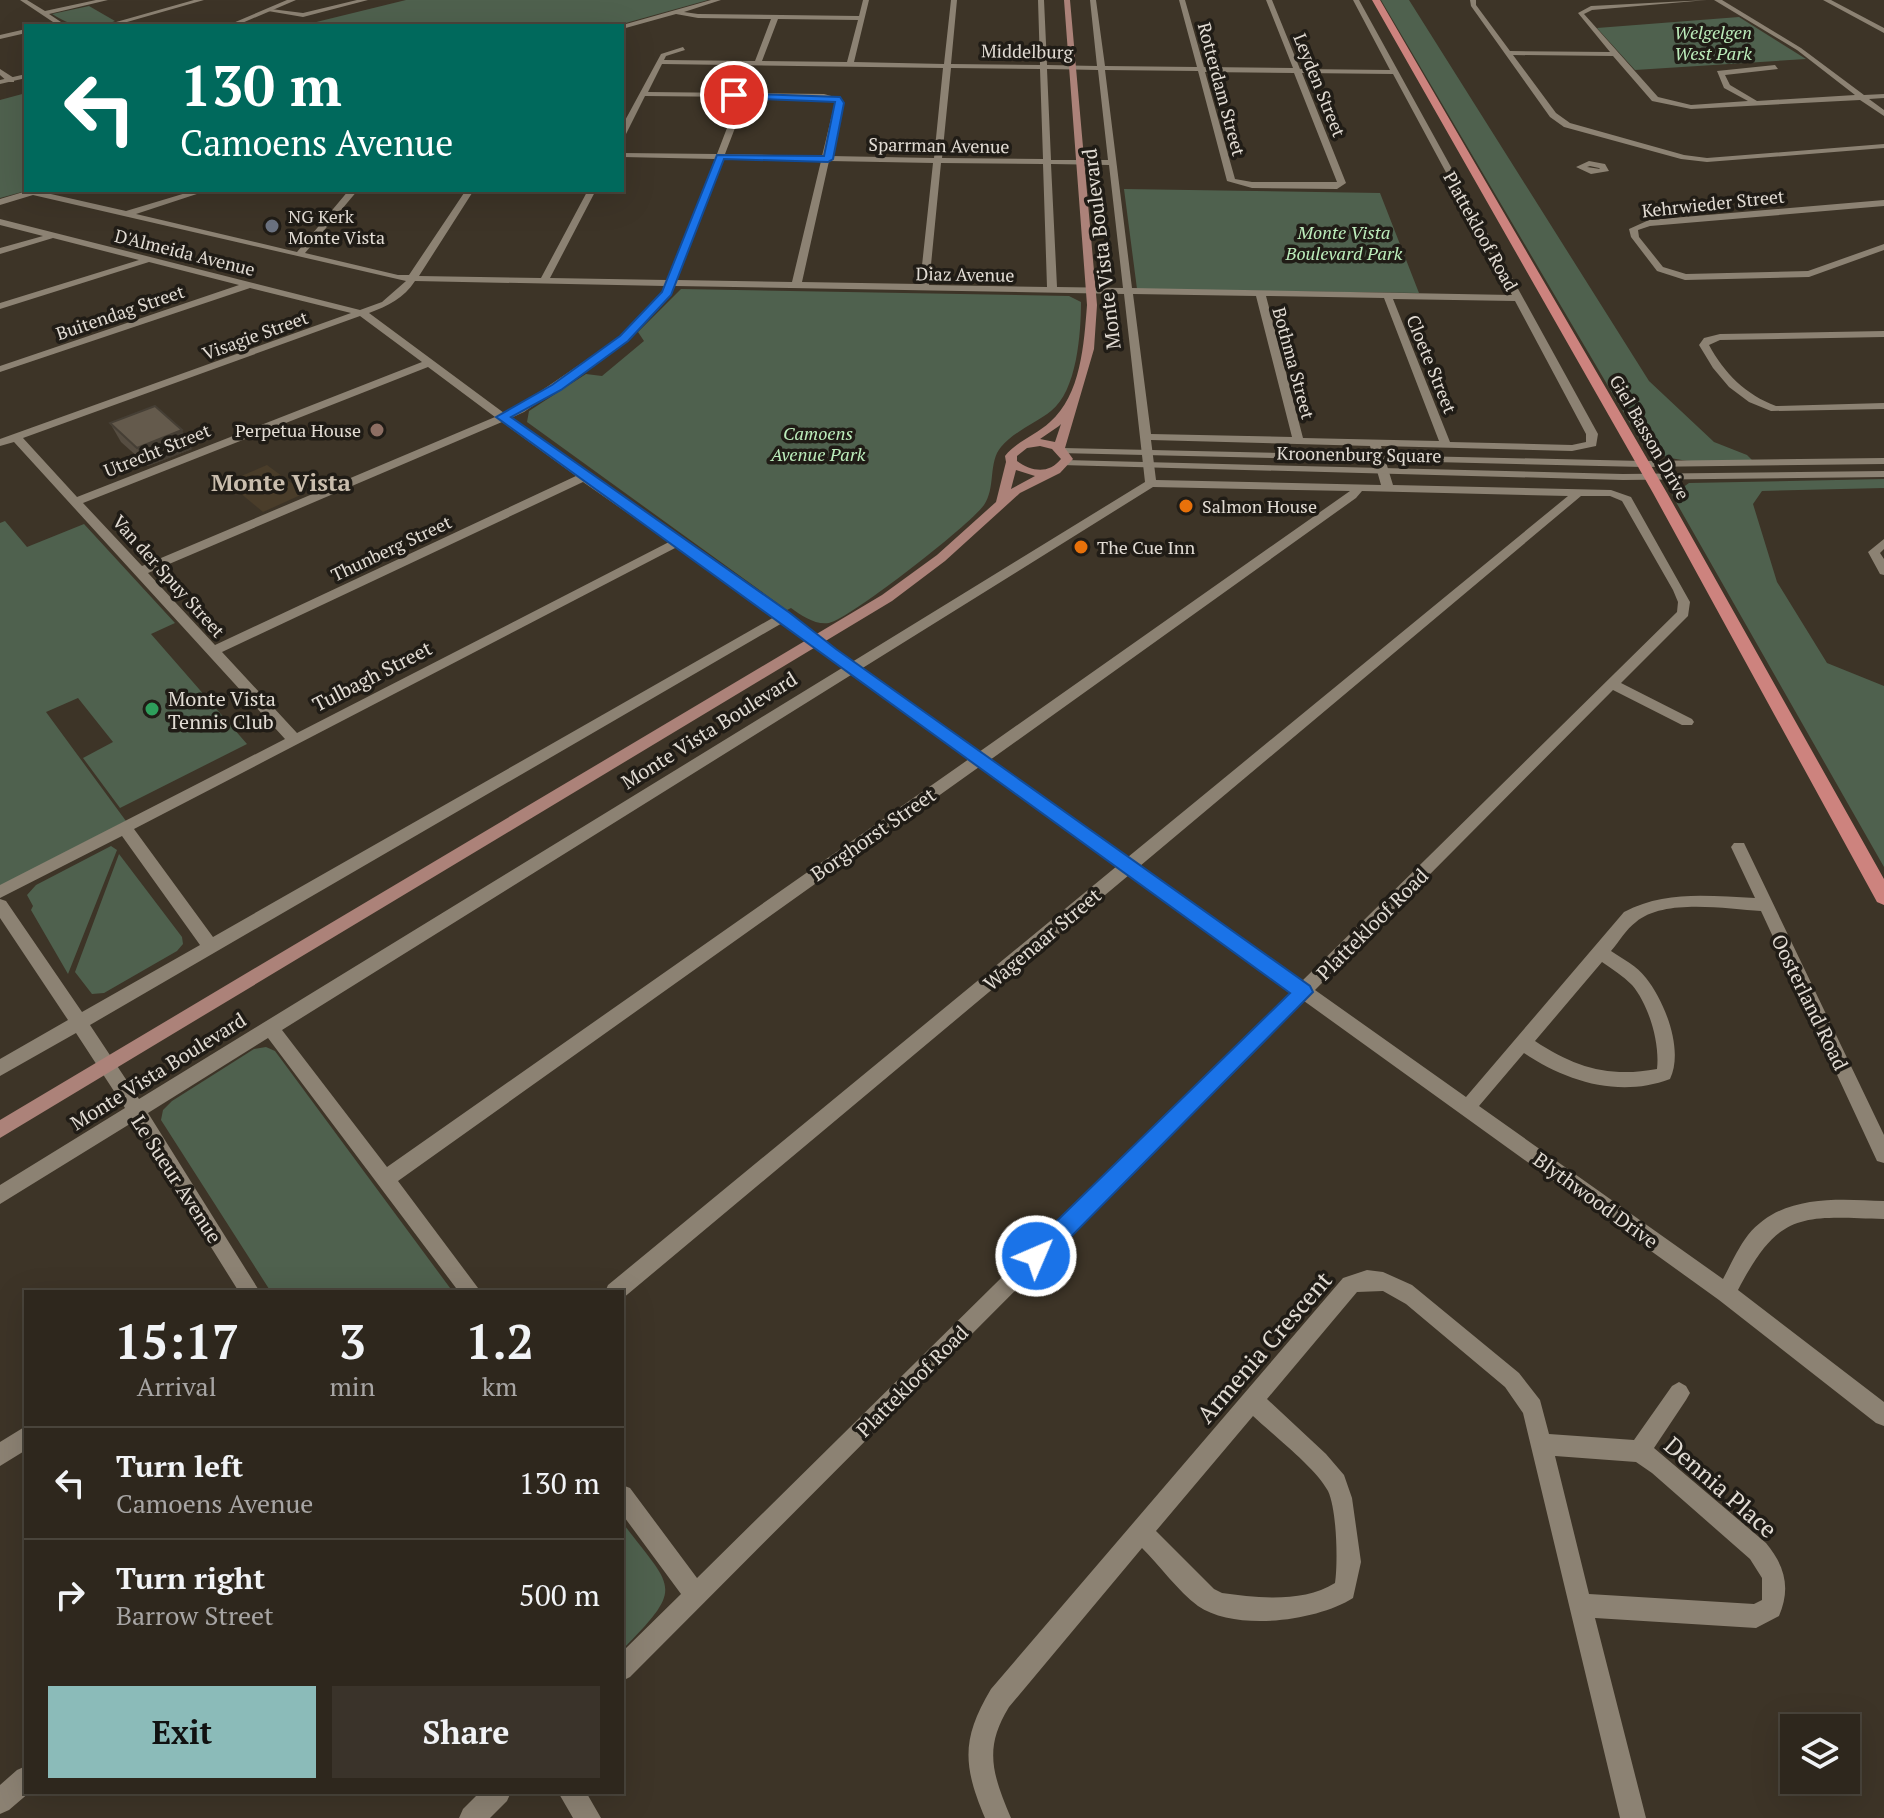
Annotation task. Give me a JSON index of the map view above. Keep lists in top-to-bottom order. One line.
{"streets":{"main road":["Monte Vista Boulevard","Giel Basson Drive"],"street":["Middelburg","Leyden Street","Rotterdam Street","Sparrman Avenue","Kehrwieder Street","Plattekloof Road","D'Almeida Avenue","Diaz Avenue","Buitendag Street","Visagie Street","Bothma Street","Cloete Street","Utrecht Street","Kroonenburg Square","Thunberg Street","Van der Spuy Street","Tulbagh Street","Borghorst Street","Wagenaar Street","Oosterland Road","Le Sueur Avenue","Blythwood Drive","Armenia Crescent","Dennia Place"]},"crossings":[["Middelburg","Leyden Street"],["Middelburg","Rotterdam Street"],["Middelburg","Plattekloof Road"],["Middelburg","Monte Vista Boulevard"],["Leyden Street","Rotterdam Street"],["Sparrman Avenue","Monte Vista Boulevard"],["Plattekloof Road","Diaz Avenue"],["Plattekloof Road","Kroonenburg Square"],["Plattekloof Road","Blythwood Drive"],["Monte Vista Boulevard","Diaz Avenue"],["Monte Vista Boulevard","Kroonenburg Square"],["Monte Vista Boulevard","Le Sueur Avenue"],["Monte Vista Boulevard","Blythwood Drive"],["D'Almeida Avenue","Diaz Avenue"],["D'Almeida Avenue","Buitendag Street"],["D'Almeida Avenue","Visagie Street"],["D'Almeida Avenue","Blythwood Drive"],["Diaz Avenue","Visagie Street"],["Diaz Avenue","Bothma Street"],["Diaz Avenue","Cloete Street"],["Visagie Street","Van der Spuy Street"],["Visagie Street","Blythwood Drive"],["Bothma Street","Kroonenburg Square"],["Cloete Street","Kroonenburg Square"],["Giel Basson Drive","Kroonenburg Square"],["Utrecht Street","Van der Spuy Street"],["Utrecht Street","Blythwood Drive"],["Kroonenburg Square","Borghorst Street"],["Kroonenburg Square","Wagenaar Street"],["Thunberg Street","Van der Spuy Street"],["Thunberg Street","Blythwood Drive"],["Van der Spuy Street","Tulbagh Street"],["Tulbagh Street","Blythwood Drive"],["Borghorst Street","Blythwood Drive"],["Wagenaar Street","Blythwood Drive"],["Armenia Crescent","Dennia Place"]],"districts":["Monte Vista"],"parks":["Welgelgen West Park","Monte Vista Boulevard Park","Camoens Avenue Park"],"places":["NG Kerk Monte Vista","Perpetua House","Salmon House","The Cue Inn","Monte Vista Tennis Club"],"page":{"turn":["130 m","Camoens Avenue"],"eta":["15:17","Arrival","3","min","1.2","km"],"list":[{"name":"Turn left","note":"Camoens Avenue","value":"130 m"},{"name":"Turn right","note":"Barrow Street","value":"500 m"}],"buttons":["Exit","Share"]}}
